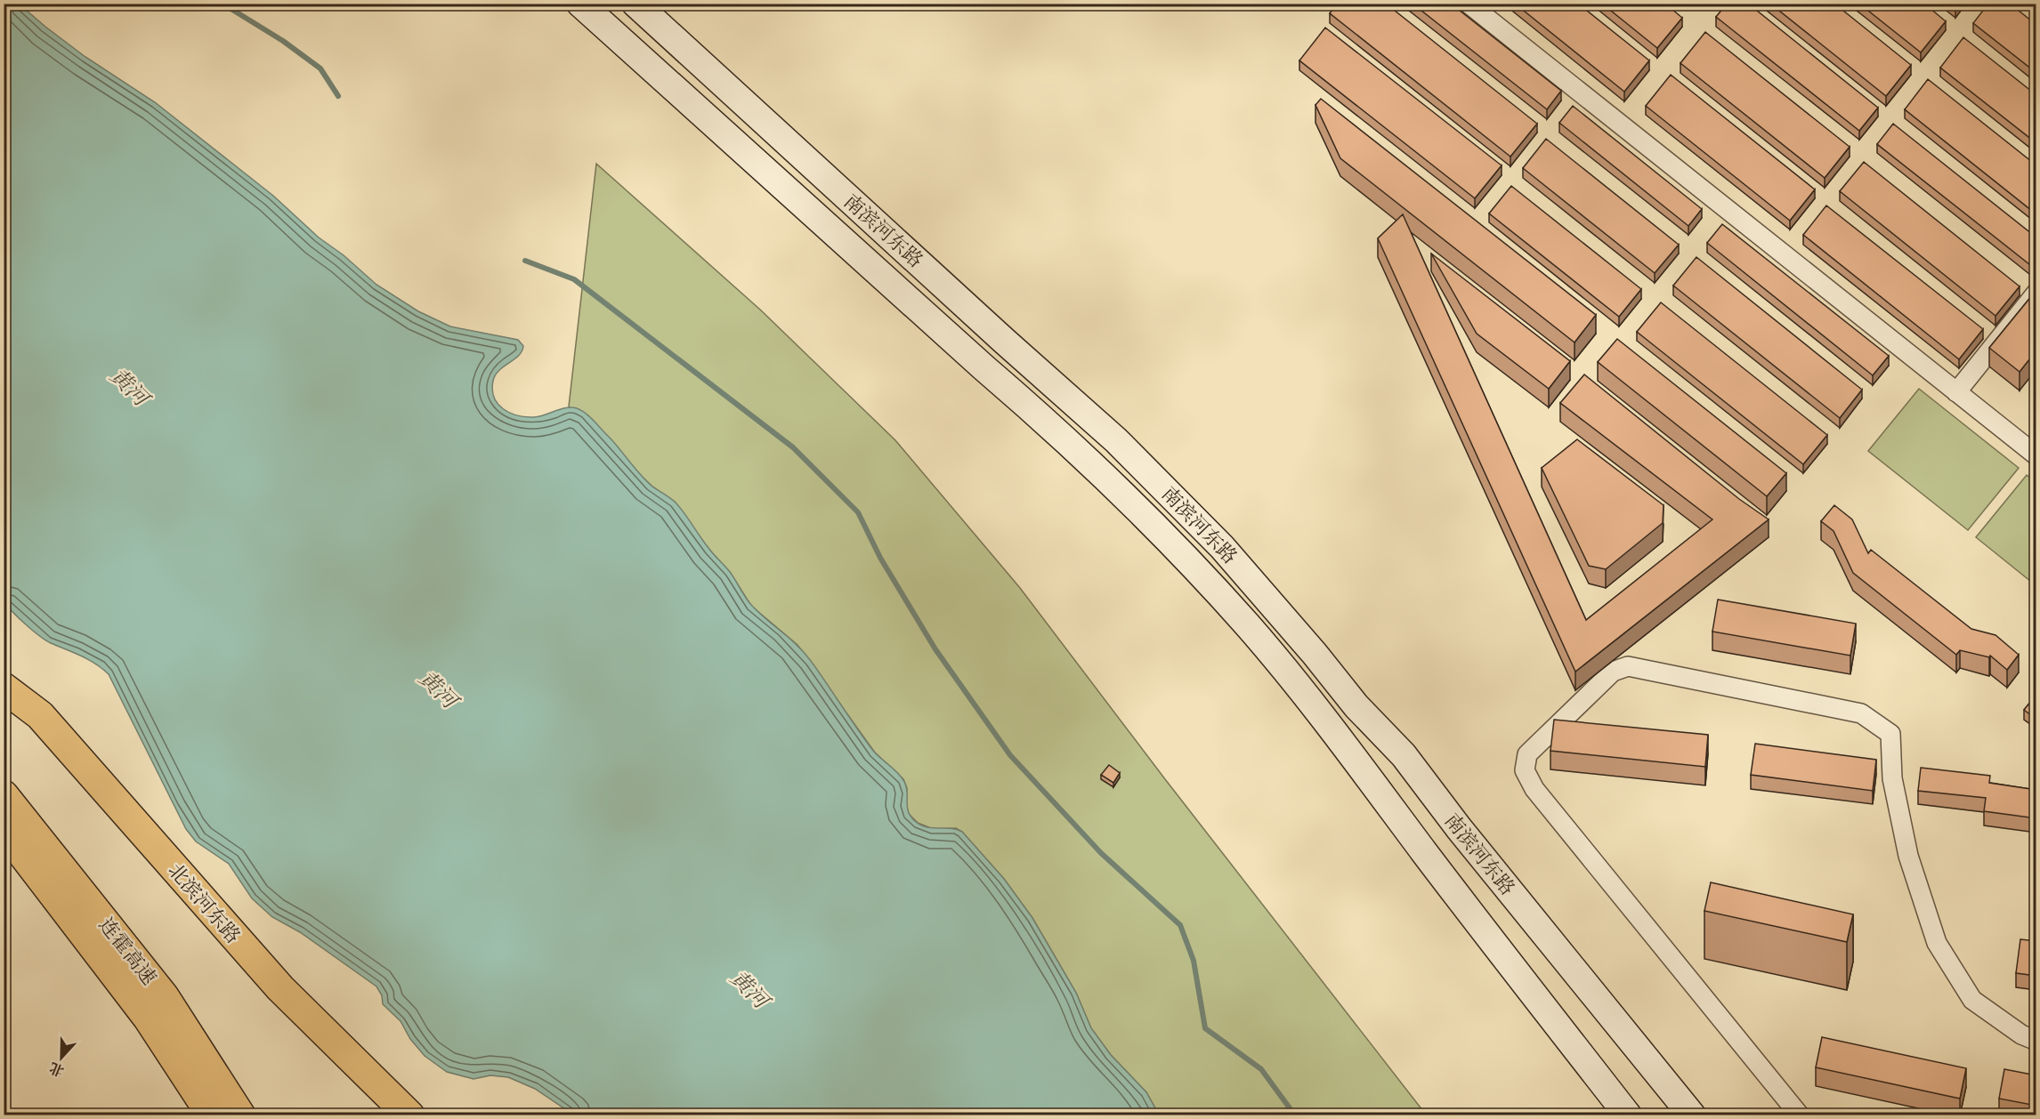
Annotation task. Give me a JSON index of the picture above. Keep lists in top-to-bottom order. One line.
{"streets":{"main road":["南滨河东路","北滨河东路","连霍高速"]},"water":["黄河"],"north":"bottom"}
